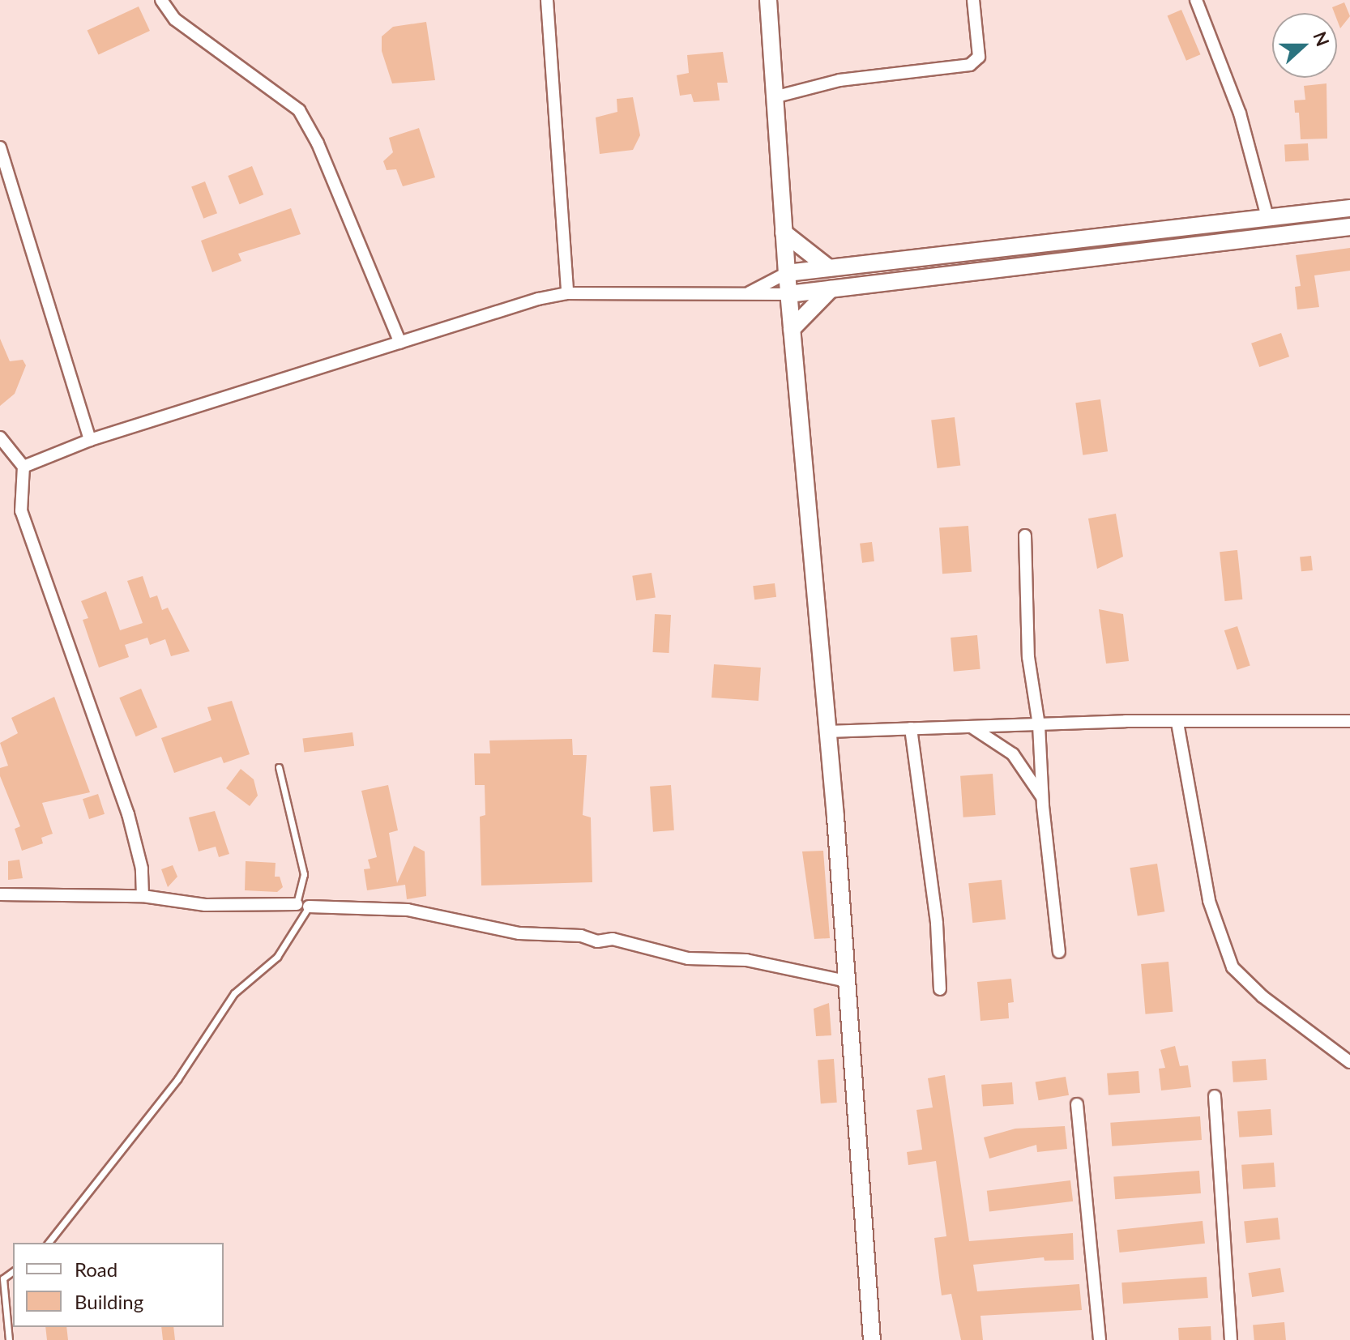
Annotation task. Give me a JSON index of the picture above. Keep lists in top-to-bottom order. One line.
{"legend":["Road","Building"],"north":"right"}
